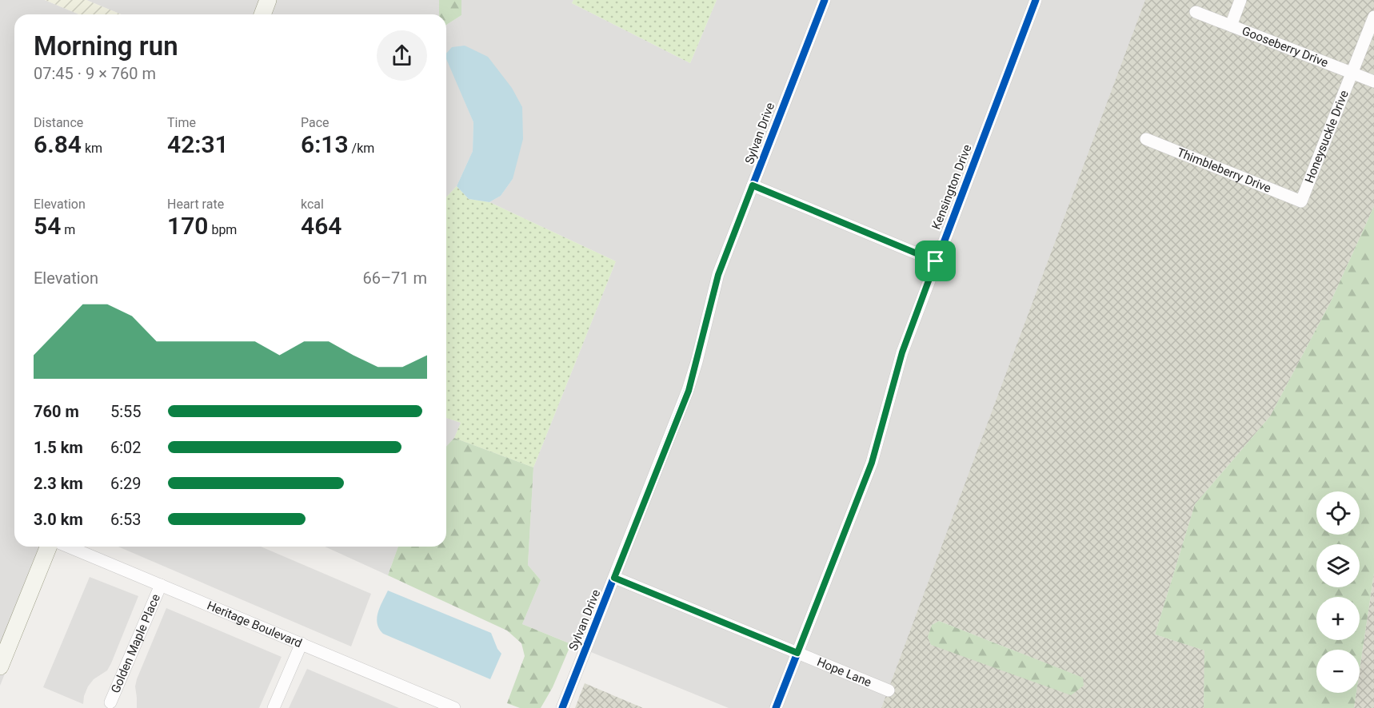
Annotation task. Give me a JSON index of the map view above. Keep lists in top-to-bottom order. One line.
{"streets":{"street":["Gooseberry Drive","Sylvan Drive","Honeysuckle Drive","Thimbleberry Drive","Kensington Drive","Heritage Boulevard","Golden Maple Place","Hope Lane"]},"crossings":[["Gooseberry Drive","Honeysuckle Drive"],["Sylvan Drive","Hope Lane"],["Honeysuckle Drive","Thimbleberry Drive"],["Kensington Drive","Hope Lane"],["Heritage Boulevard","Golden Maple Place"]],"page":{"heading":["Morning run","07:45 · 9 × 760 m"],"stats":[["Distance","6.84 km"],["Time","42:31"],["Pace","6:13 /km"],["Elevation","54 m"],["Heart rate","170 bpm"],["kcal","464"]],"chart":["Elevation","66–71 m"],"list":[{"name":"760 m","note":"5:55"},{"name":"1.5 km","note":"6:02"},{"name":"2.3 km","note":"6:29"},{"name":"3.0 km","note":"6:53"}],"map_buttons":["+","−"]}}
